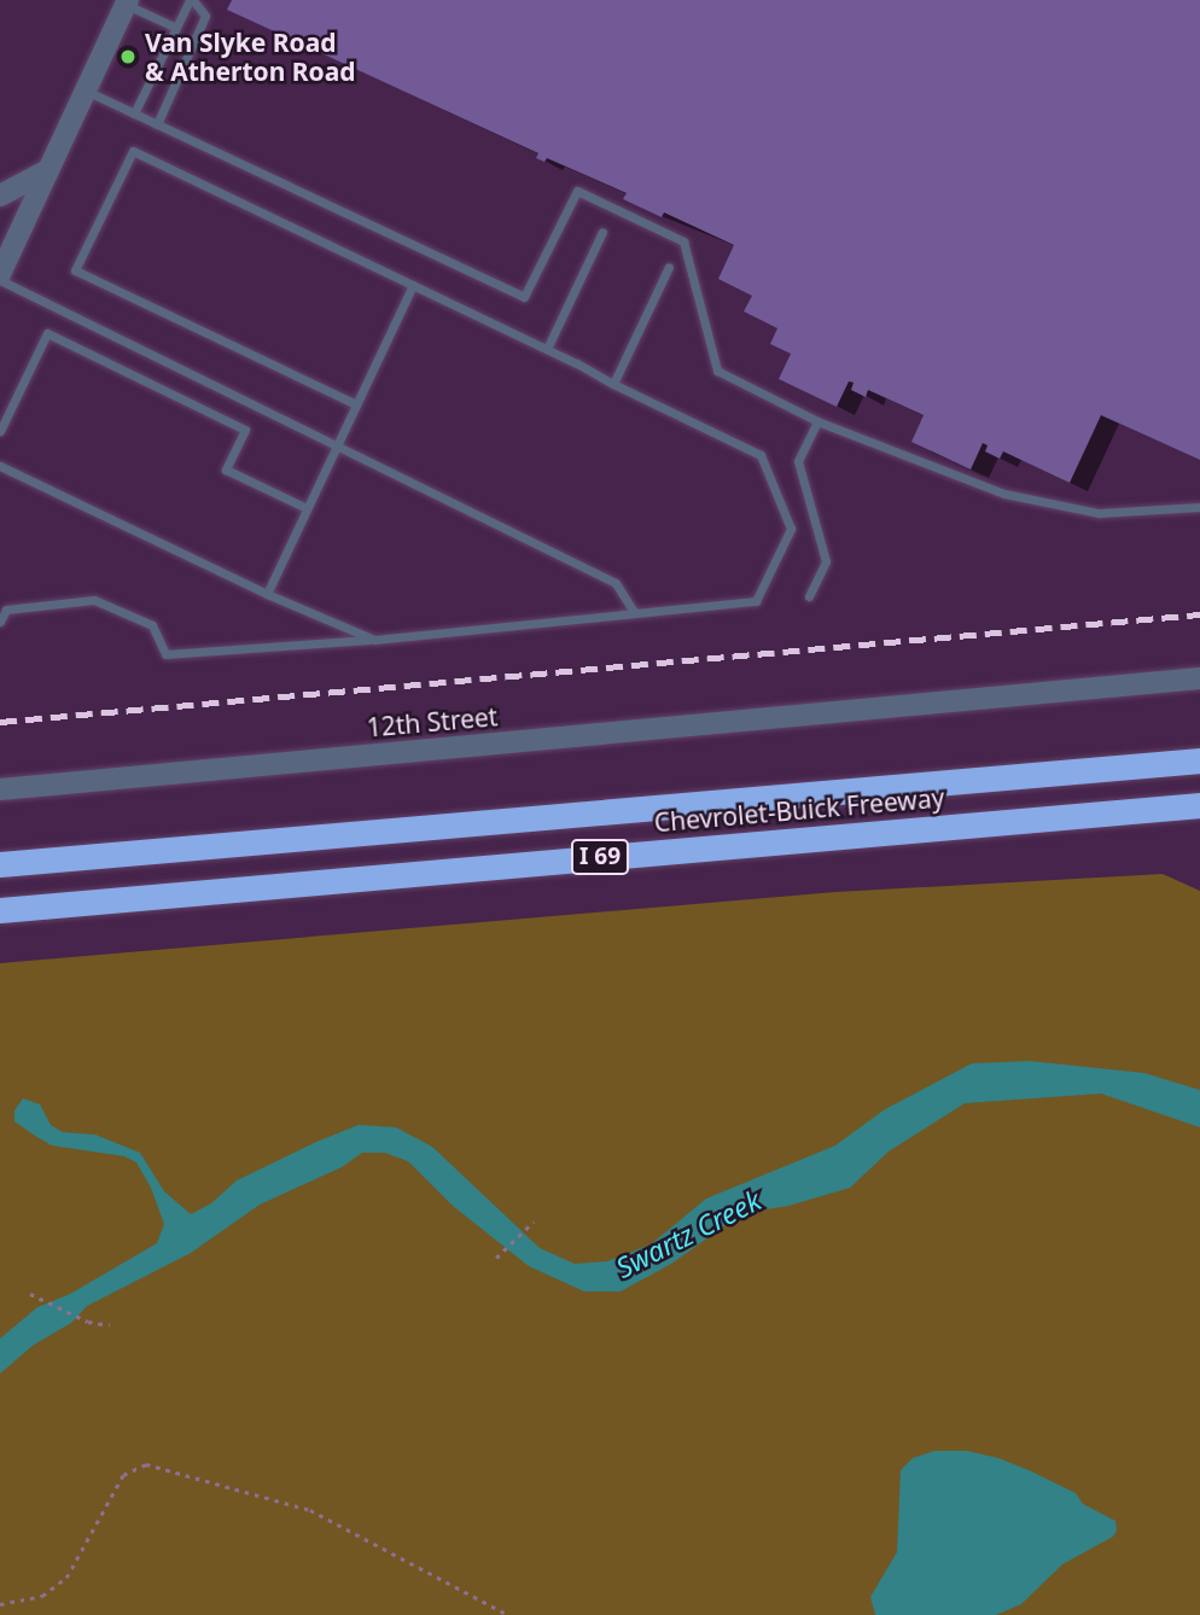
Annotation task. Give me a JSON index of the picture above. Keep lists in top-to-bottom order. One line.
{"streets":{"highway":["Chevrolet-Buick Freeway","I 69"],"street":["12th Street"]},"water":["Swartz Creek"],"places":["Van Slyke Road & Atherton Road"]}
